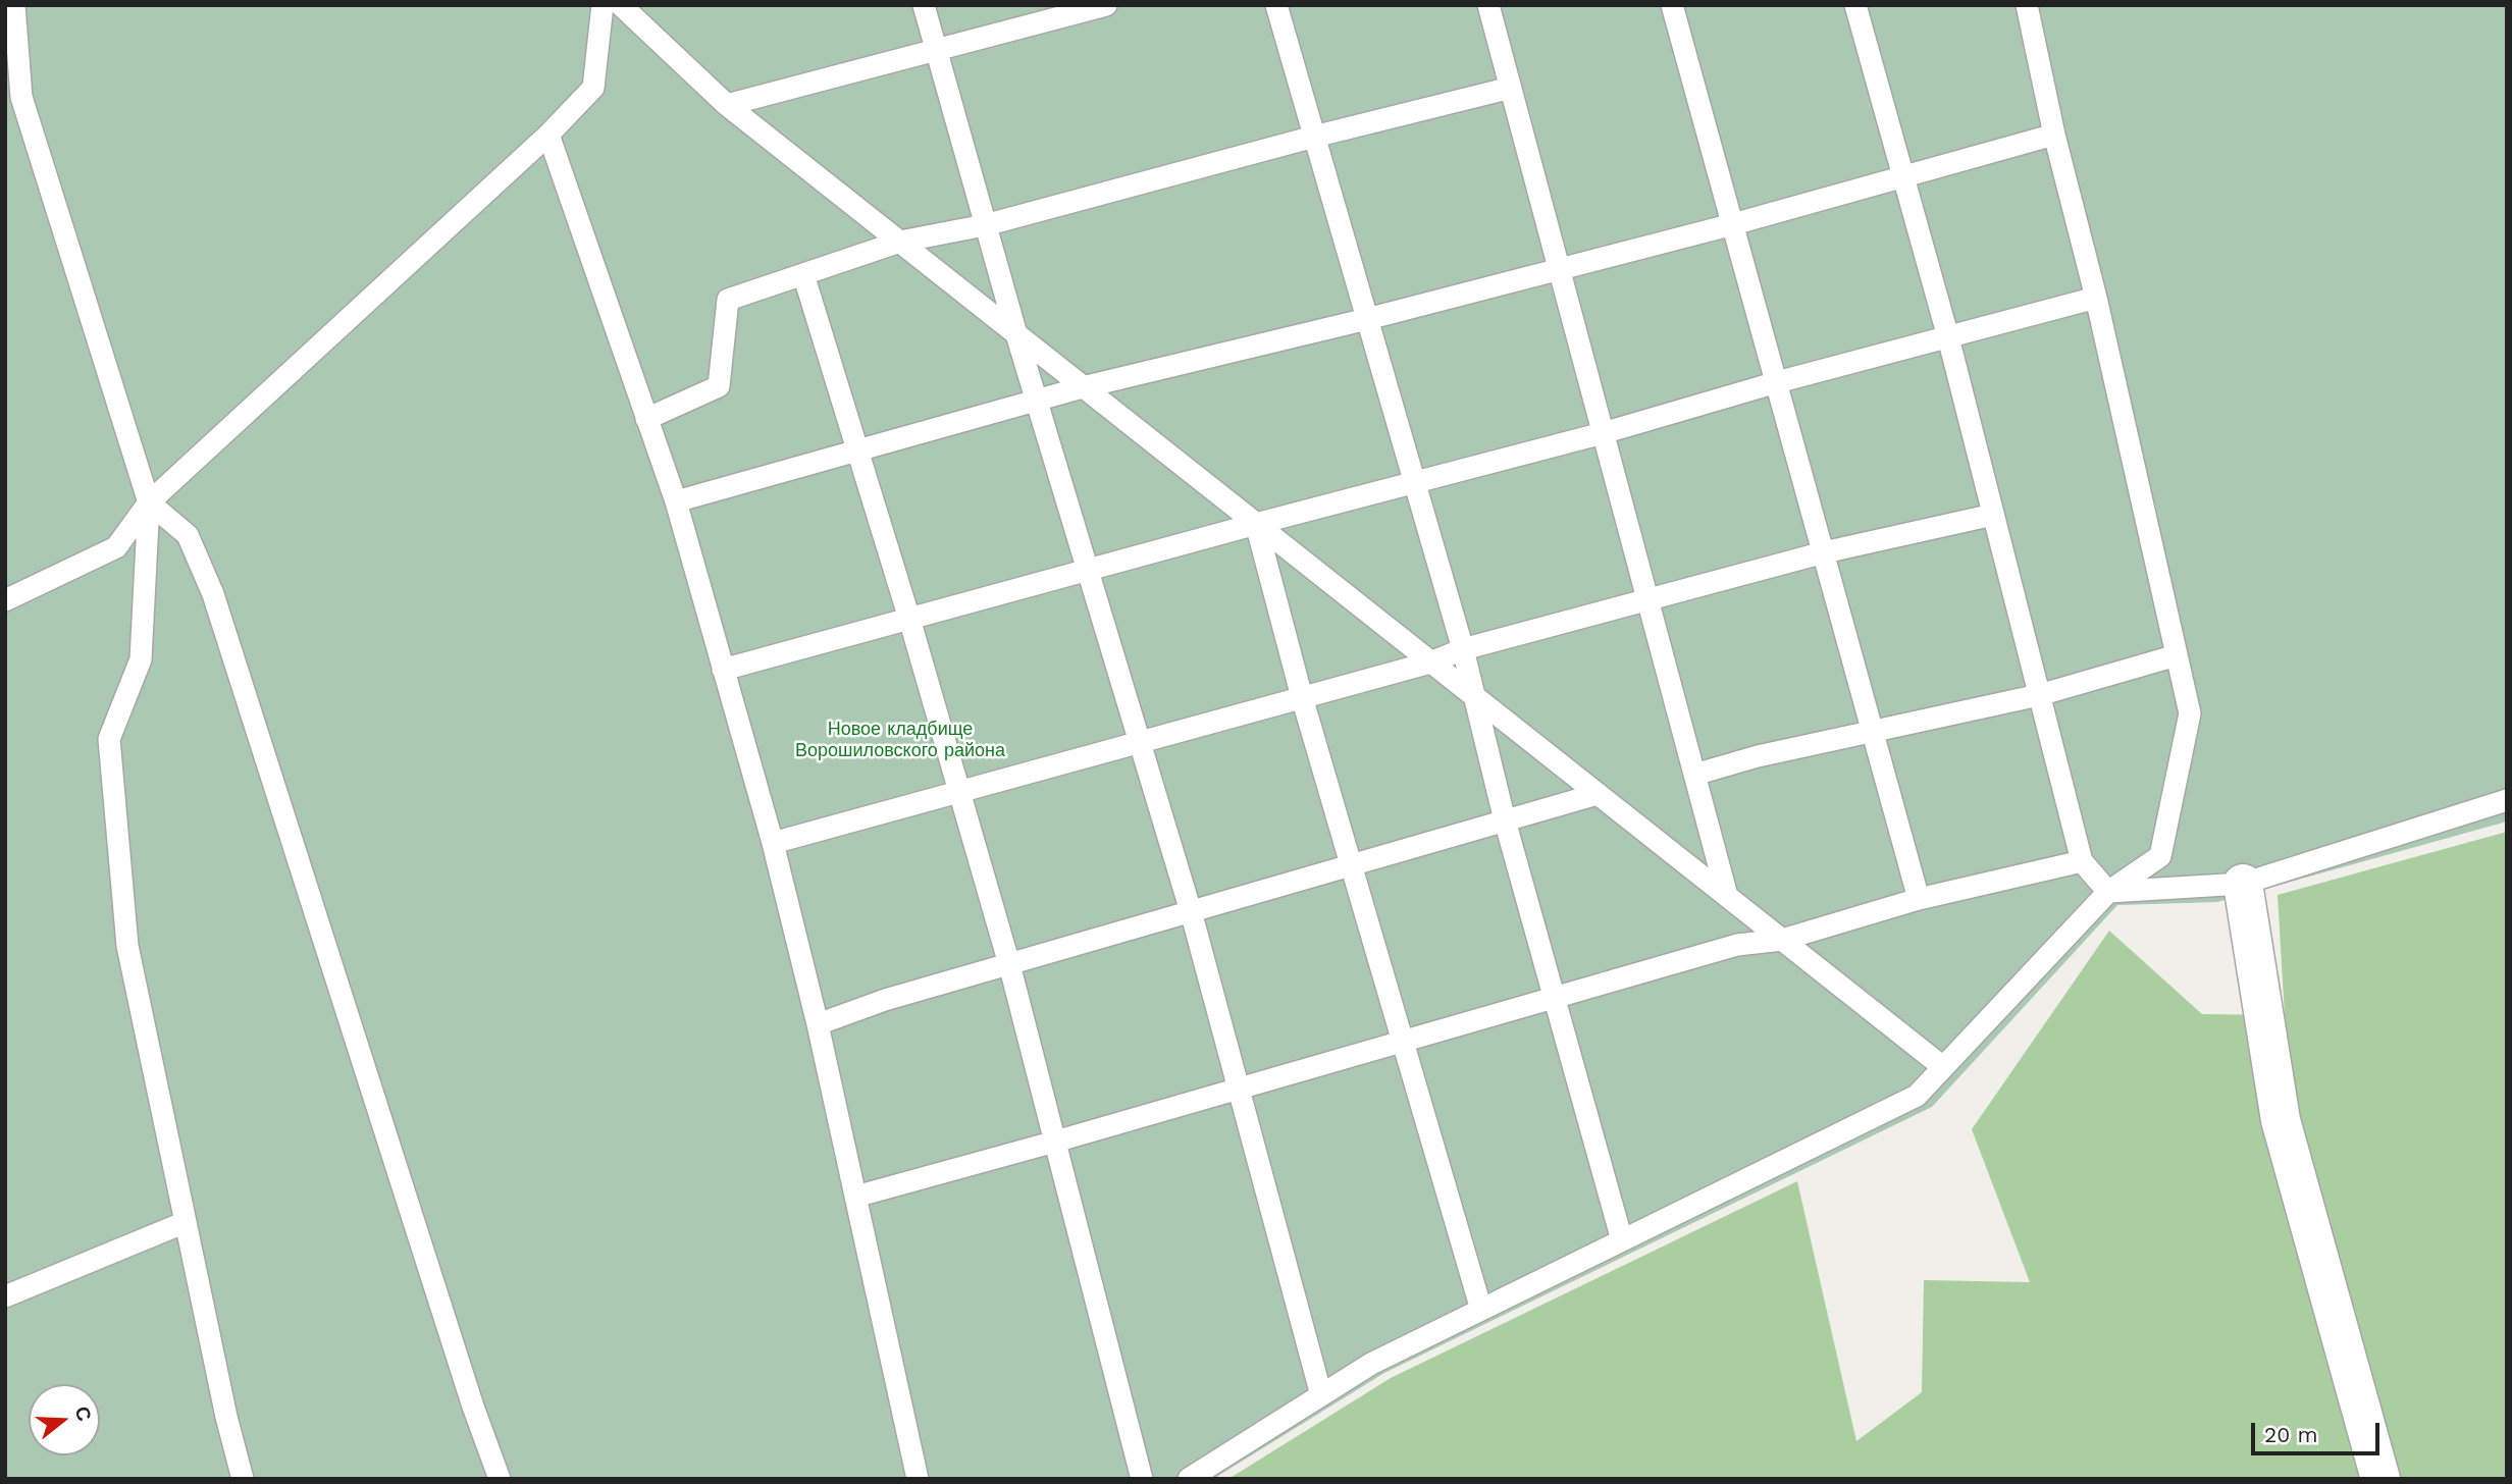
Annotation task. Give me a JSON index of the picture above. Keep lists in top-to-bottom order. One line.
{"parks":["Новое кладбище Ворошиловского района"],"scale_bar":"20 m","north":"right"}
